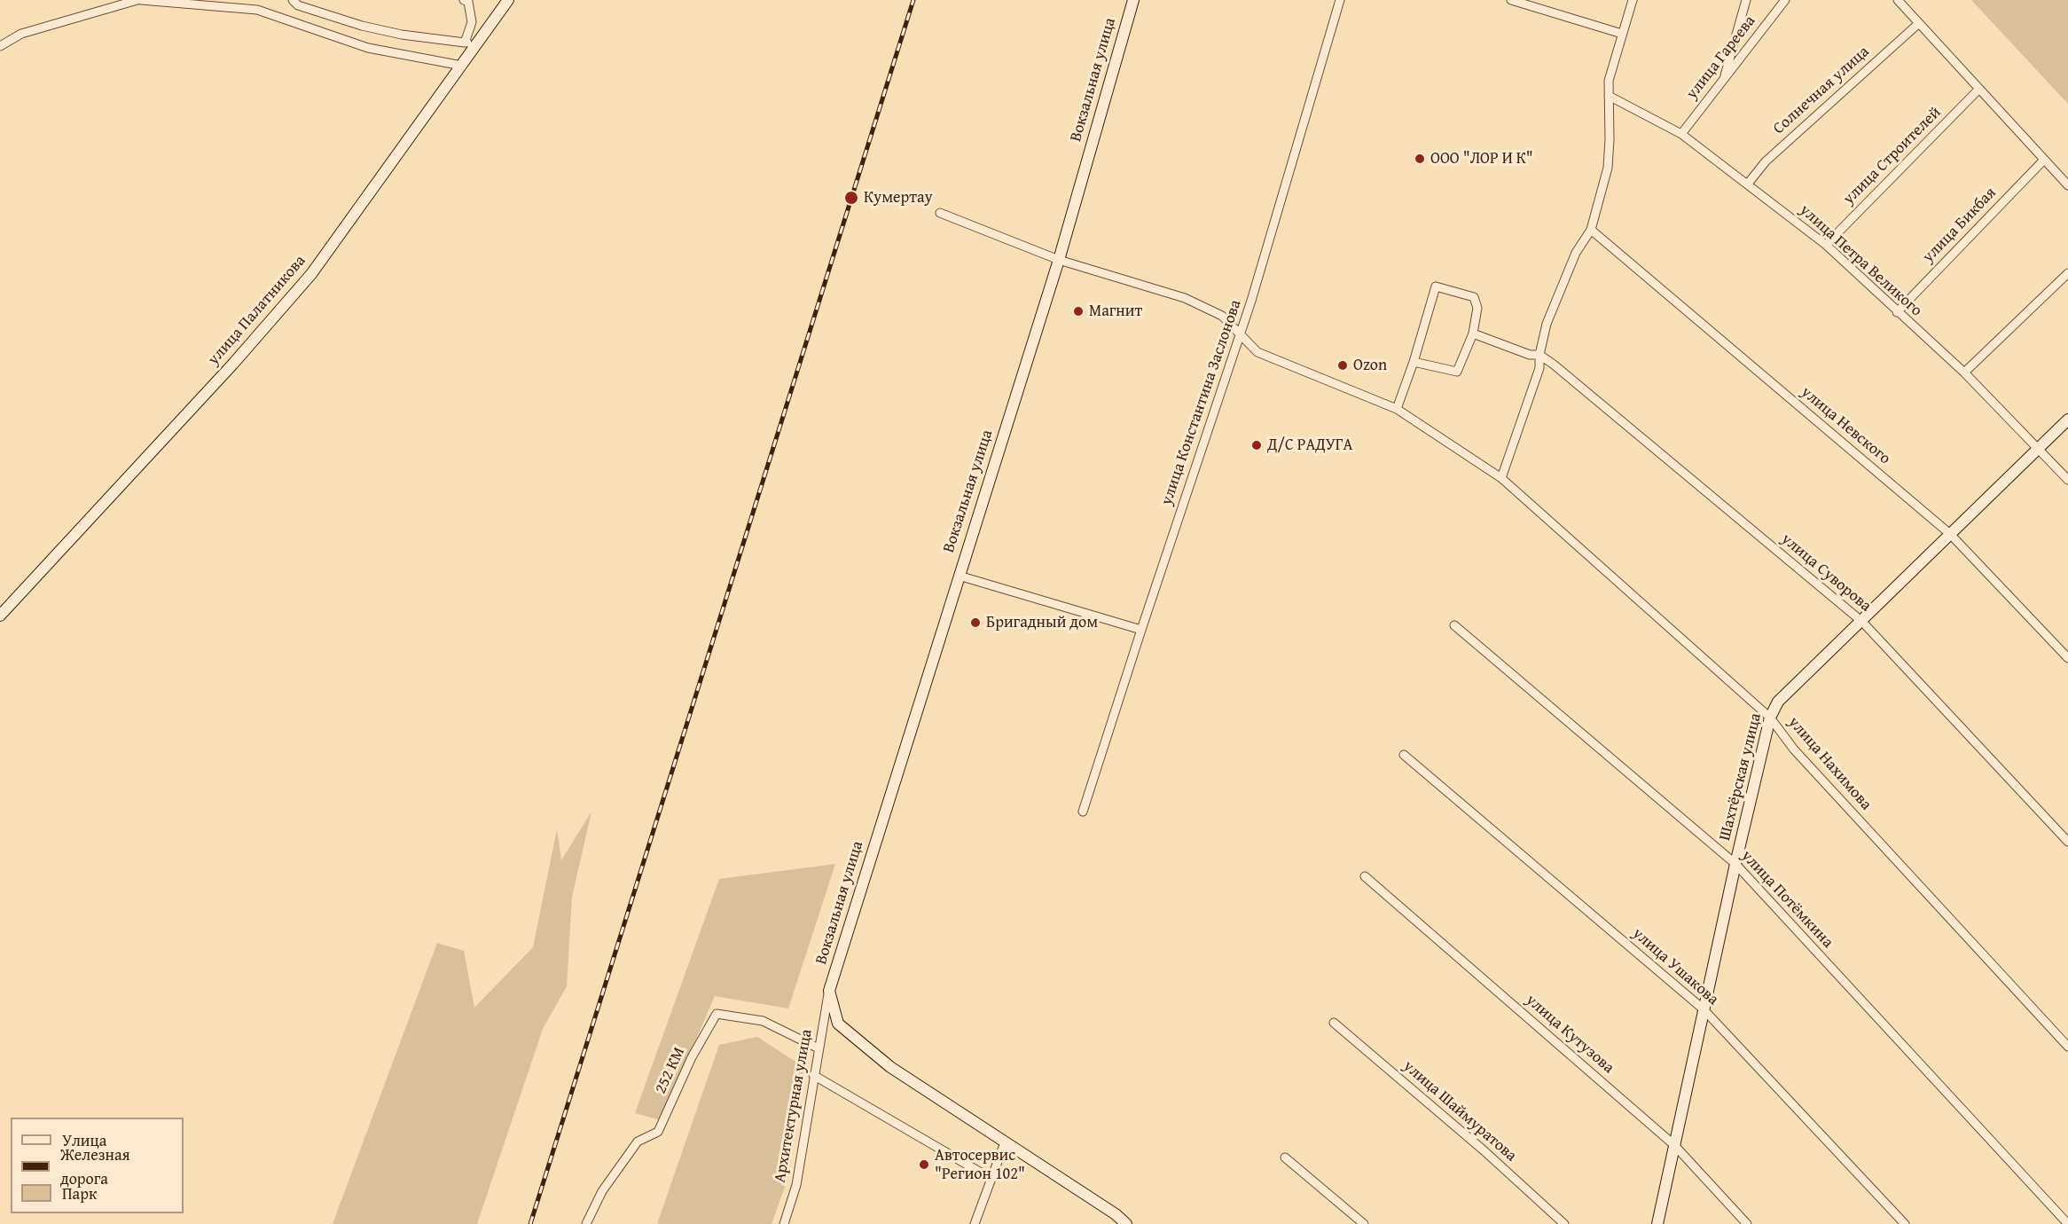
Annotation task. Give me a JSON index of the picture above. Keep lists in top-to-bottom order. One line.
{"streets":{"street":["улица Гареева","Вокзальная улица","Солнечная улица","улица Строителей","улица Бикбая","улица Петра Великого","улица Палатникова","улица Константина Заслонова","улица Невского","улица Суворова","улица Нахимова","Шахтёрская улица","улица Потёмкина","улица Ушакова","улица Кутузова","252 КМ","Архитектурная улица","улица Шаймуратова"]},"crossings":[["улица Гареева","улица Петра Великого"],["Вокзальная улица","улица Нахимова"],["Вокзальная улица","Архитектурная улица"],["Солнечная улица","улица Петра Великого"],["улица Строителей","улица Петра Великого"],["улица Бикбая","улица Петра Великого"],["улица Петра Великого","Шахтёрская улица"],["улица Константина Заслонова","улица Нахимова"],["улица Невского","Шахтёрская улица"],["улица Суворова","Шахтёрская улица"],["улица Нахимова","Шахтёрская улица"],["Шахтёрская улица","улица Потёмкина"],["Шахтёрская улица","улица Ушакова"],["Шахтёрская улица","улица Кутузова"],["252 КМ","Архитектурная улица"]],"places":["ООО \"ЛОР И К\"","Кумертау","Магнит","Ozon","Д/С РАДУГА","Бригадный дом","Автосервис \"Регион 102\""],"legend":["Улица","Железная дорога","Парк"]}
